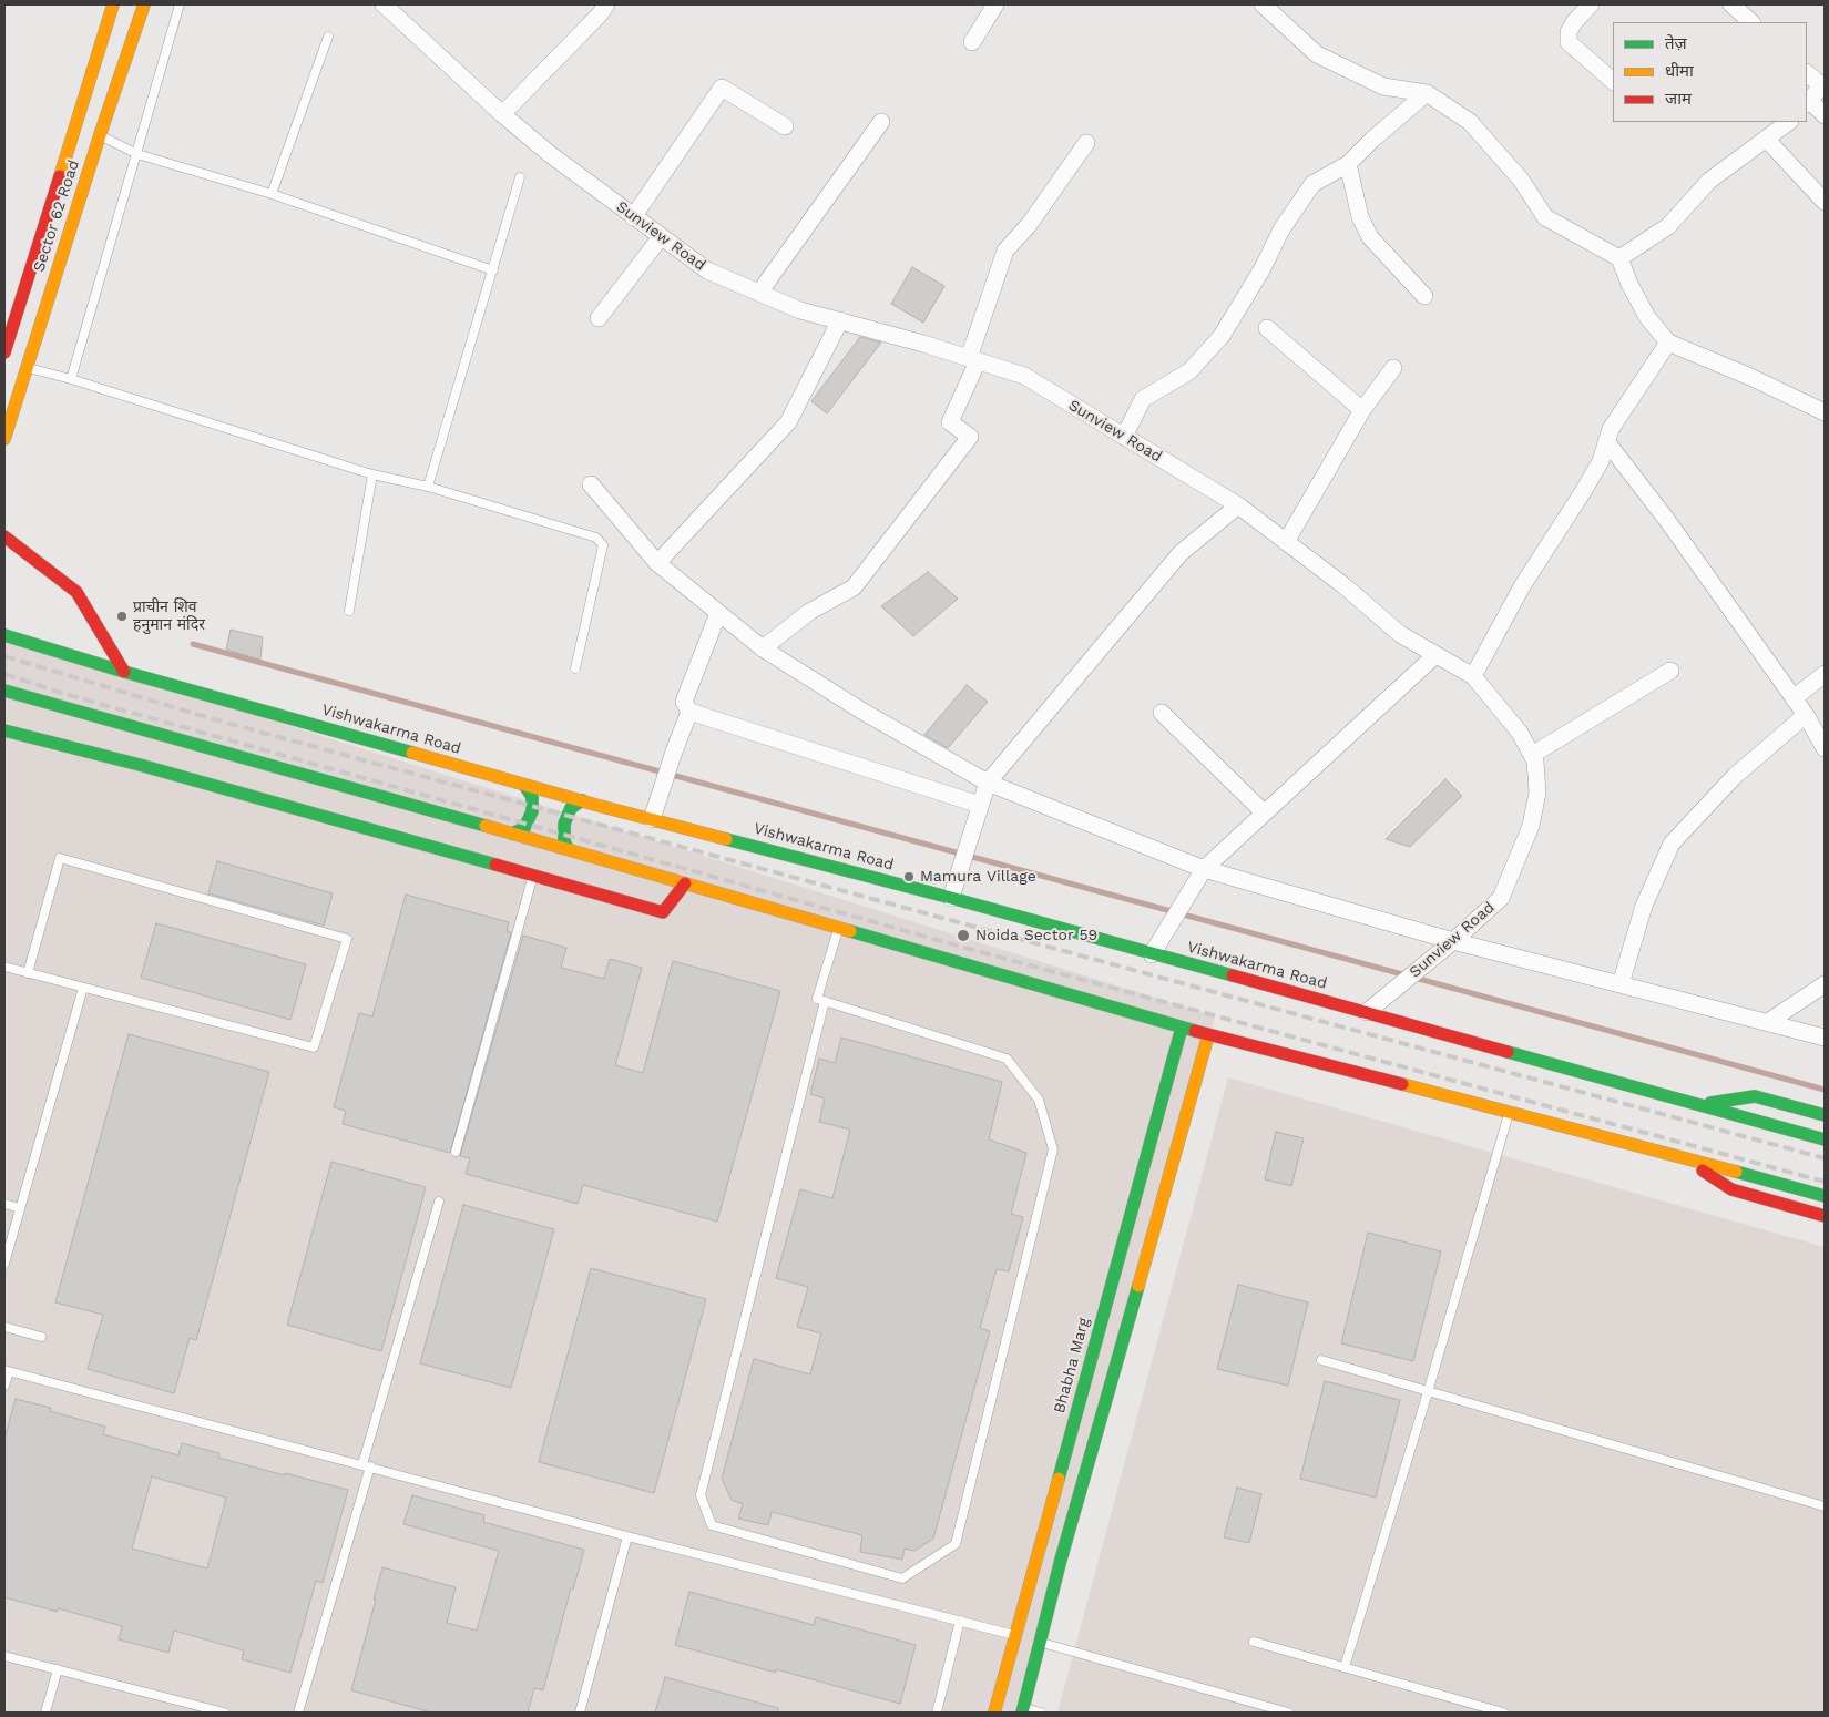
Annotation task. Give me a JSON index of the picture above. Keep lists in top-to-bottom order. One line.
{"streets":{"main road":["Sector 62 Road","Vishwakarma Road","Bhabha Marg"],"street":["Sunview Road"]},"crossings":[["Sunview Road","Vishwakarma Road"]],"places":["प्राचीन शिव हनुमान मंदिर","Mamura Village","Noida Sector 59"],"legend":["तेज़","धीमा","जाम"]}
